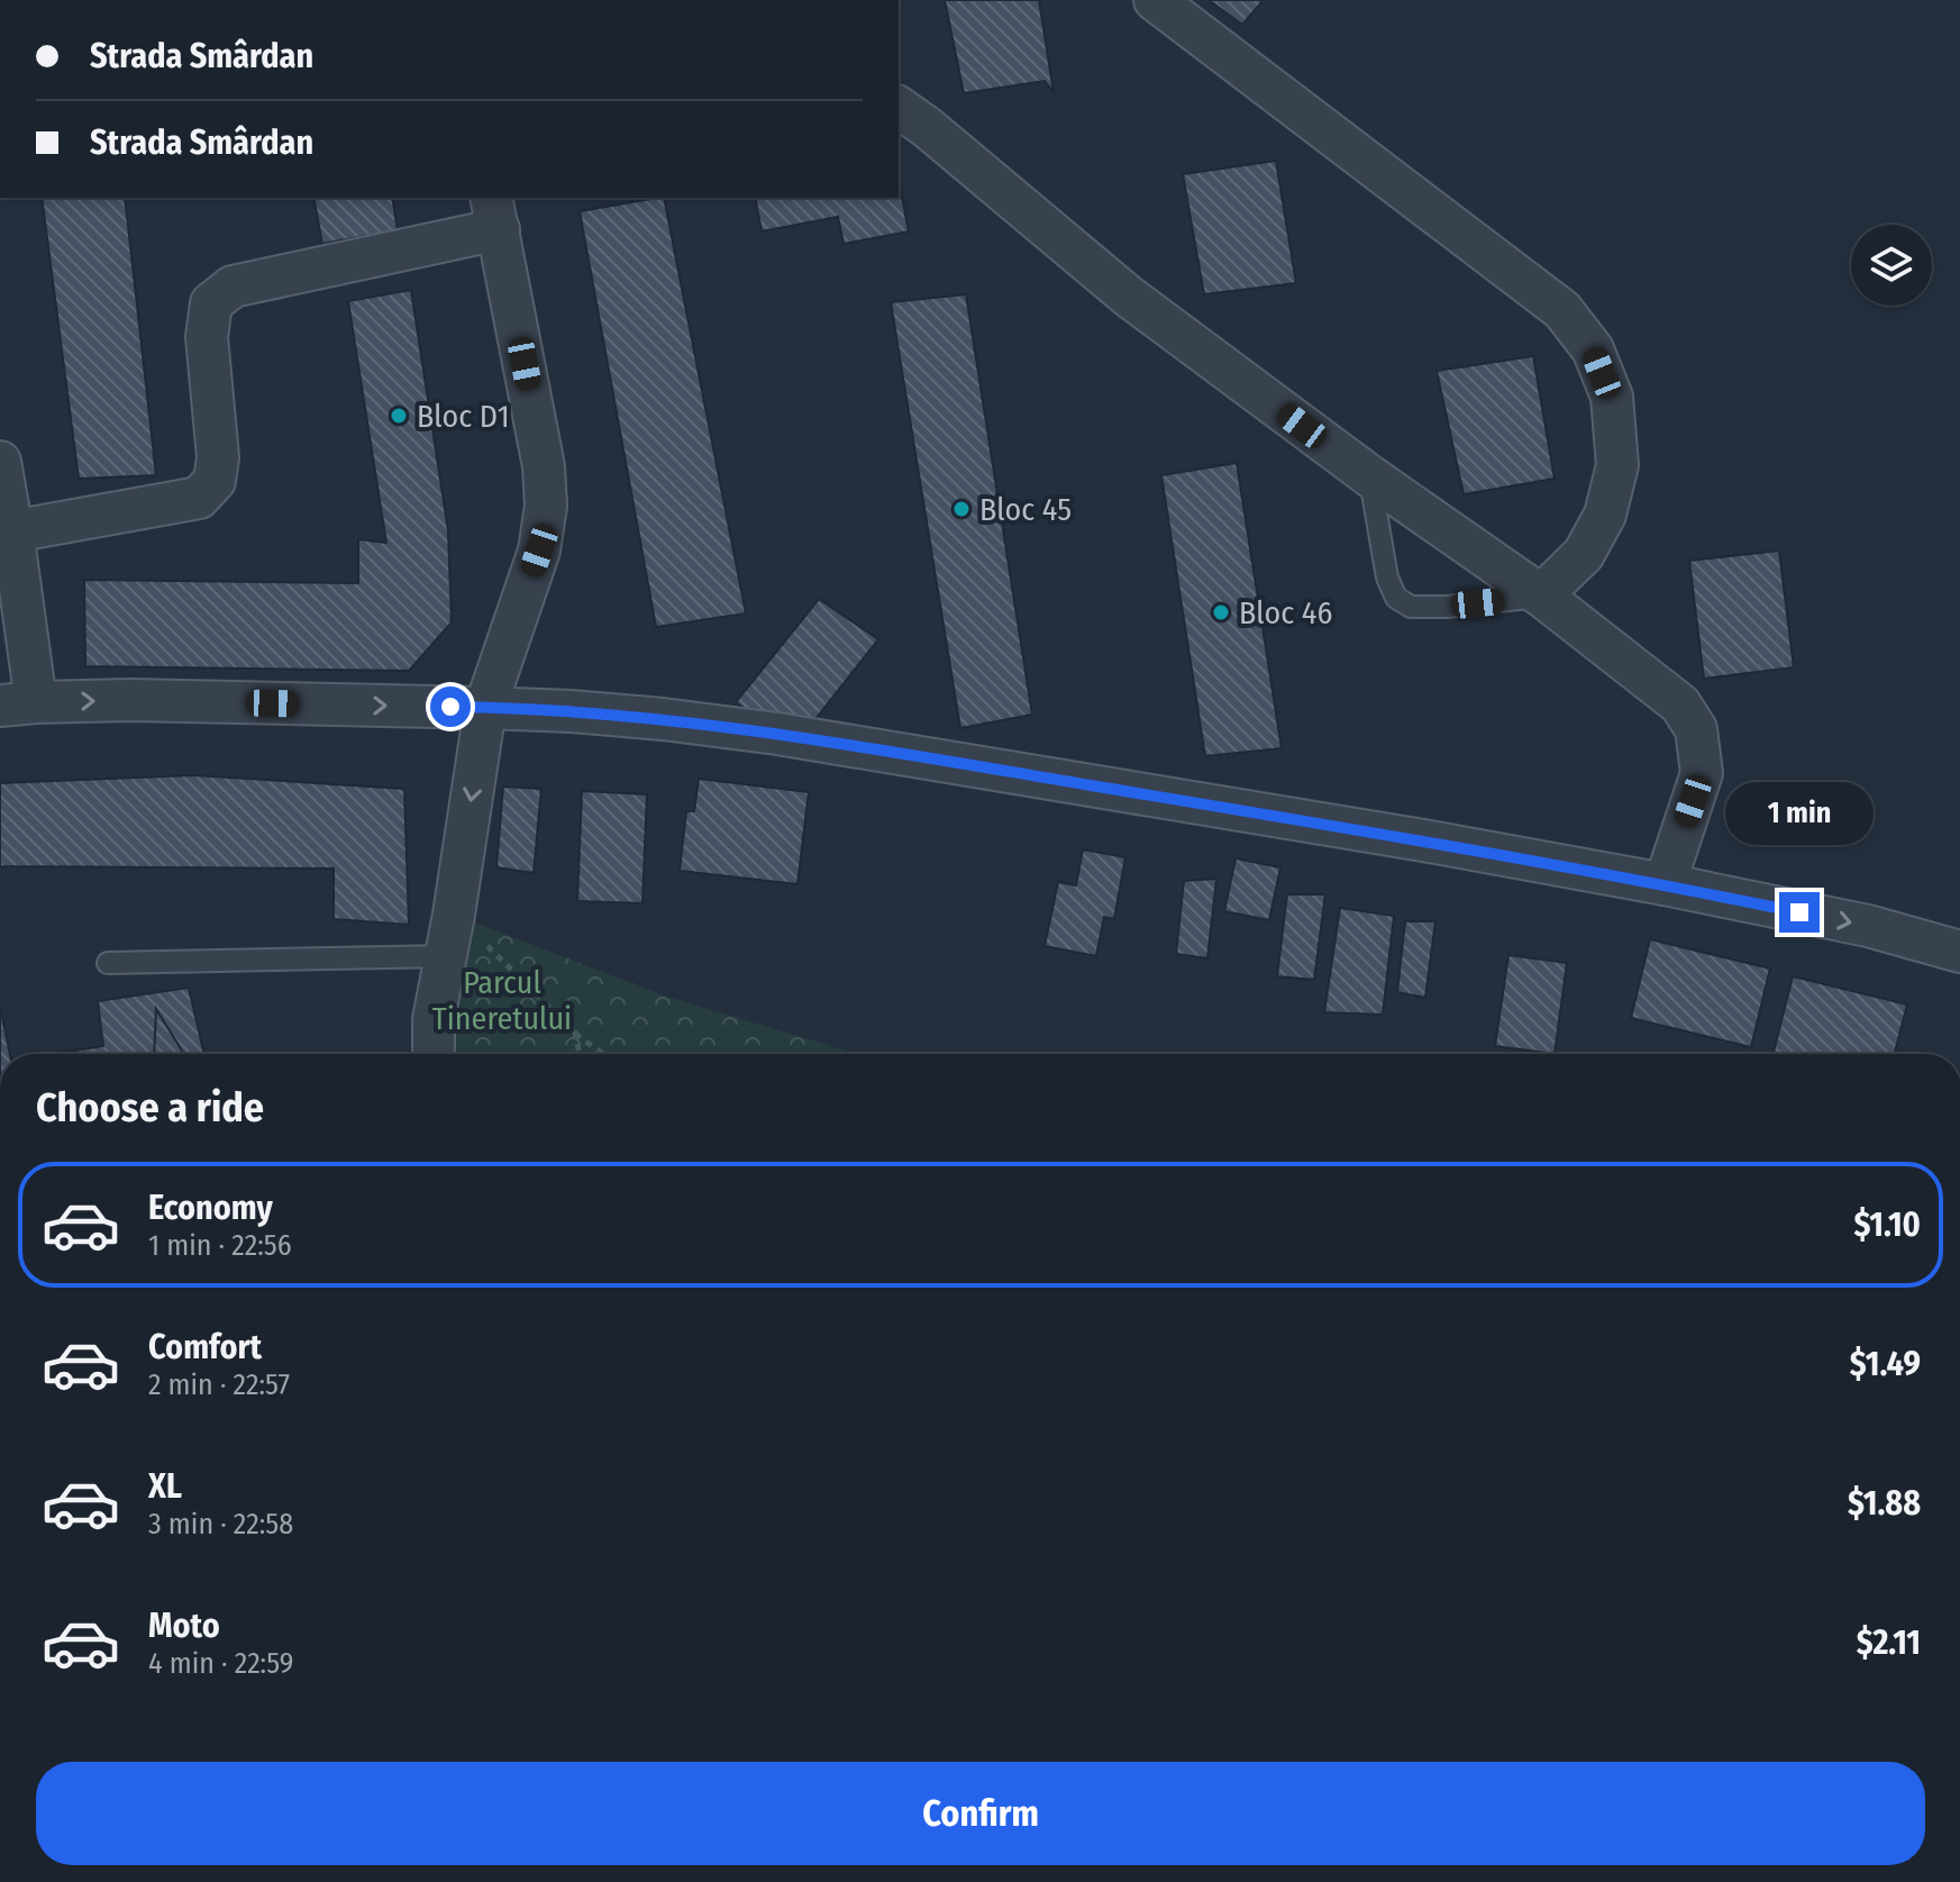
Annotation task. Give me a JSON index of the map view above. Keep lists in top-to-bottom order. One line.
{"parks":["Parcul Tineretului"],"places":["Bloc D1","Bloc 45","Bloc 46"],"page":{"banner":["Strada Smârdan","Strada Smârdan"],"bubble":"1 min","heading":"Choose a ride","list":[{"name":"Economy","note":"1 min · 22:56","value":"$1.10"},{"name":"Comfort","note":"2 min · 22:57","value":"$1.49"},{"name":"XL","note":"3 min · 22:58","value":"$1.88"},{"name":"Moto","note":"4 min · 22:59","value":"$2.11"}],"buttons":"Confirm"}}
